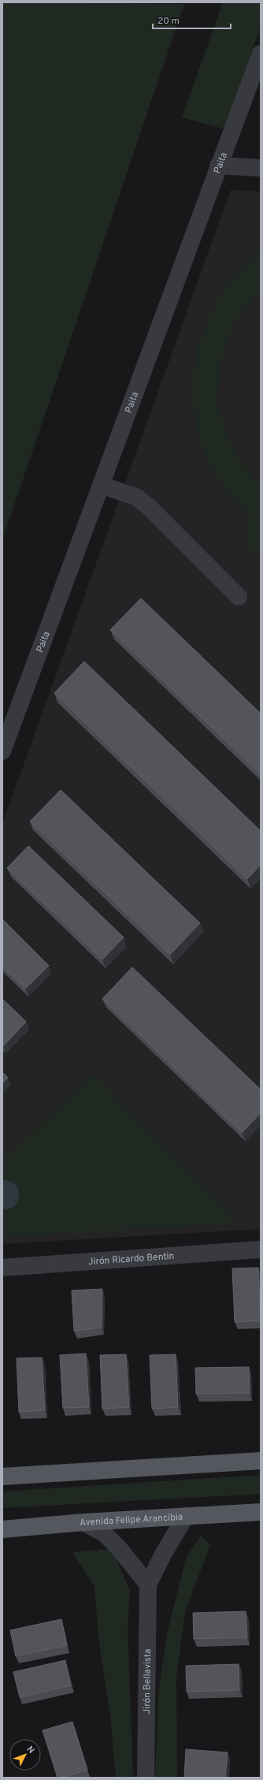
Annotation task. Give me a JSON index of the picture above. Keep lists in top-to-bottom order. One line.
{"streets":{"main road":["Avenida Felipe Arancibia"],"street":["Paita","Jirón Ricardo Bentin","Jirón Bellavista"]},"crossings":[["Avenida Felipe Arancibia","Jirón Bellavista"]],"scale_bar":"20 m","north":"top right"}
